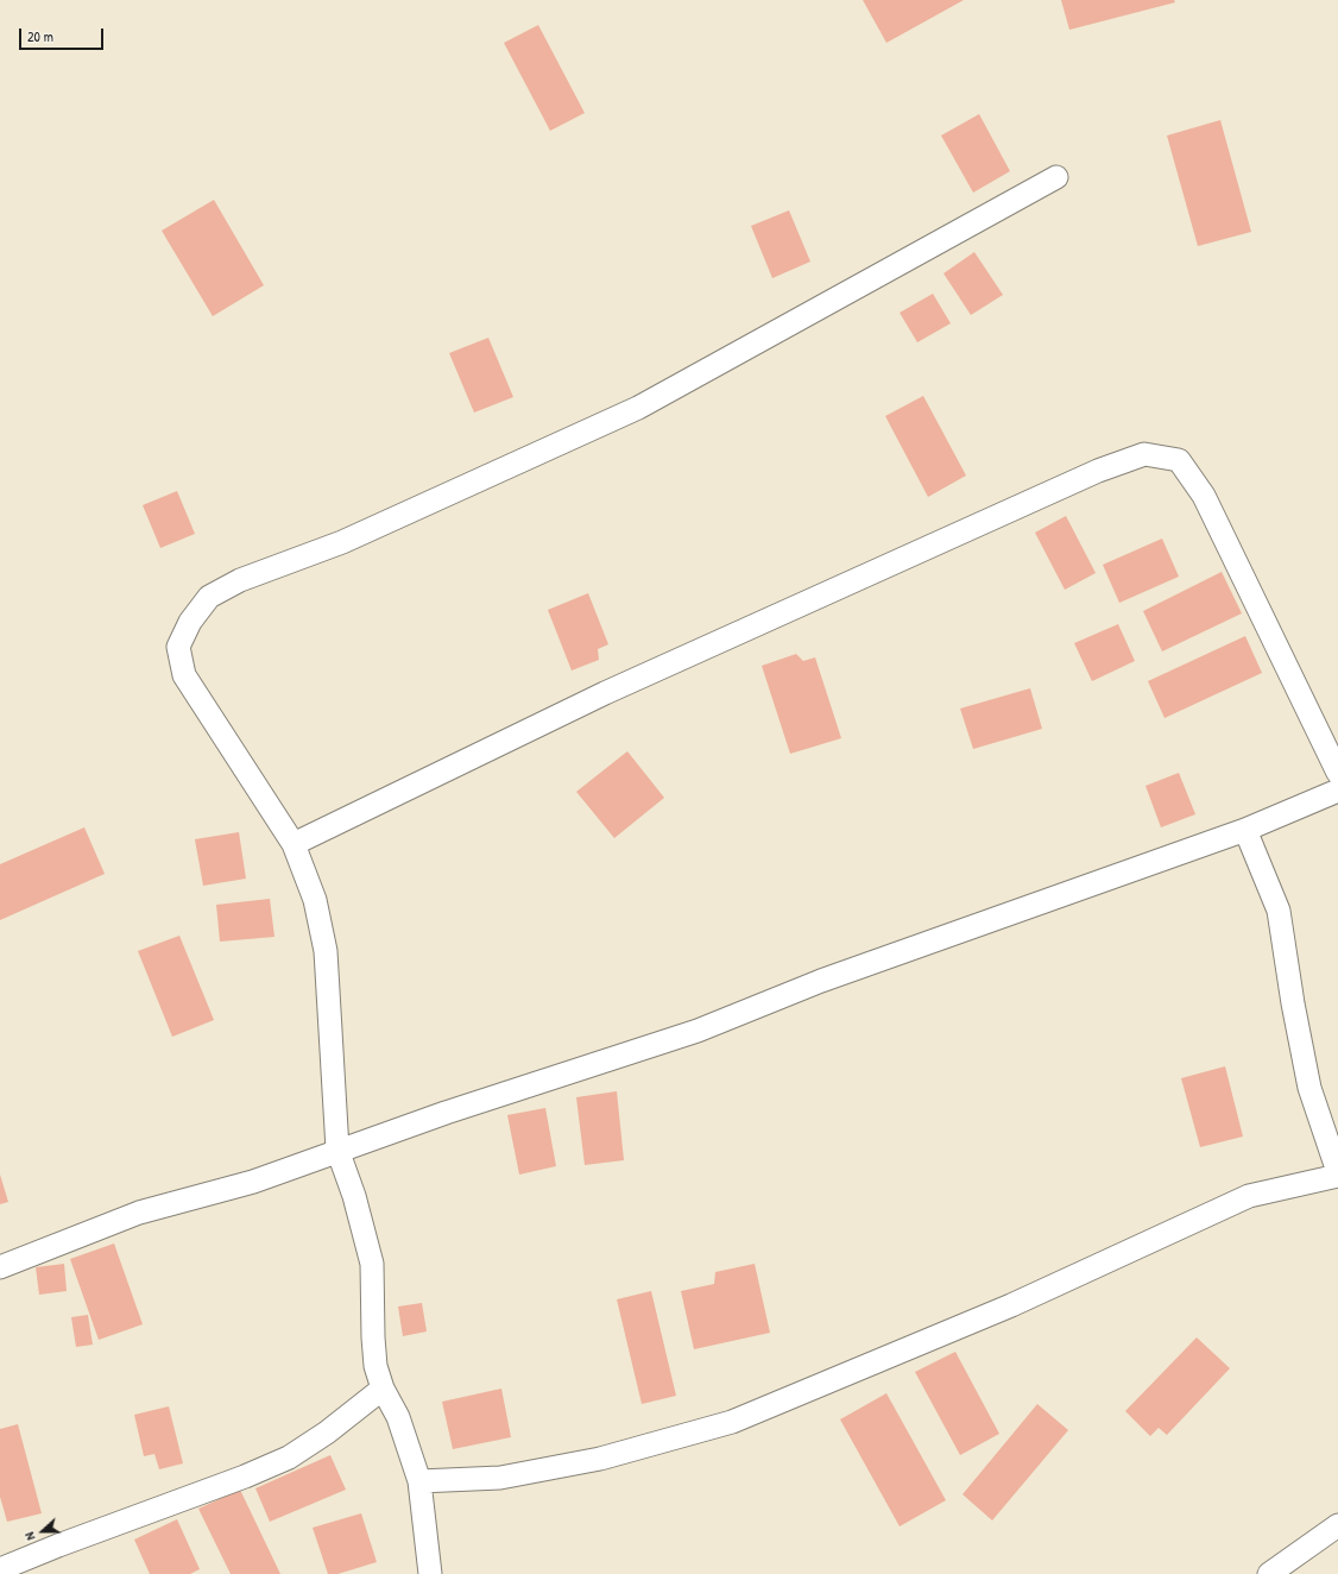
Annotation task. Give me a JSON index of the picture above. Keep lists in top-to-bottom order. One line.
{"scale_bar":"20 m","north":"left"}
